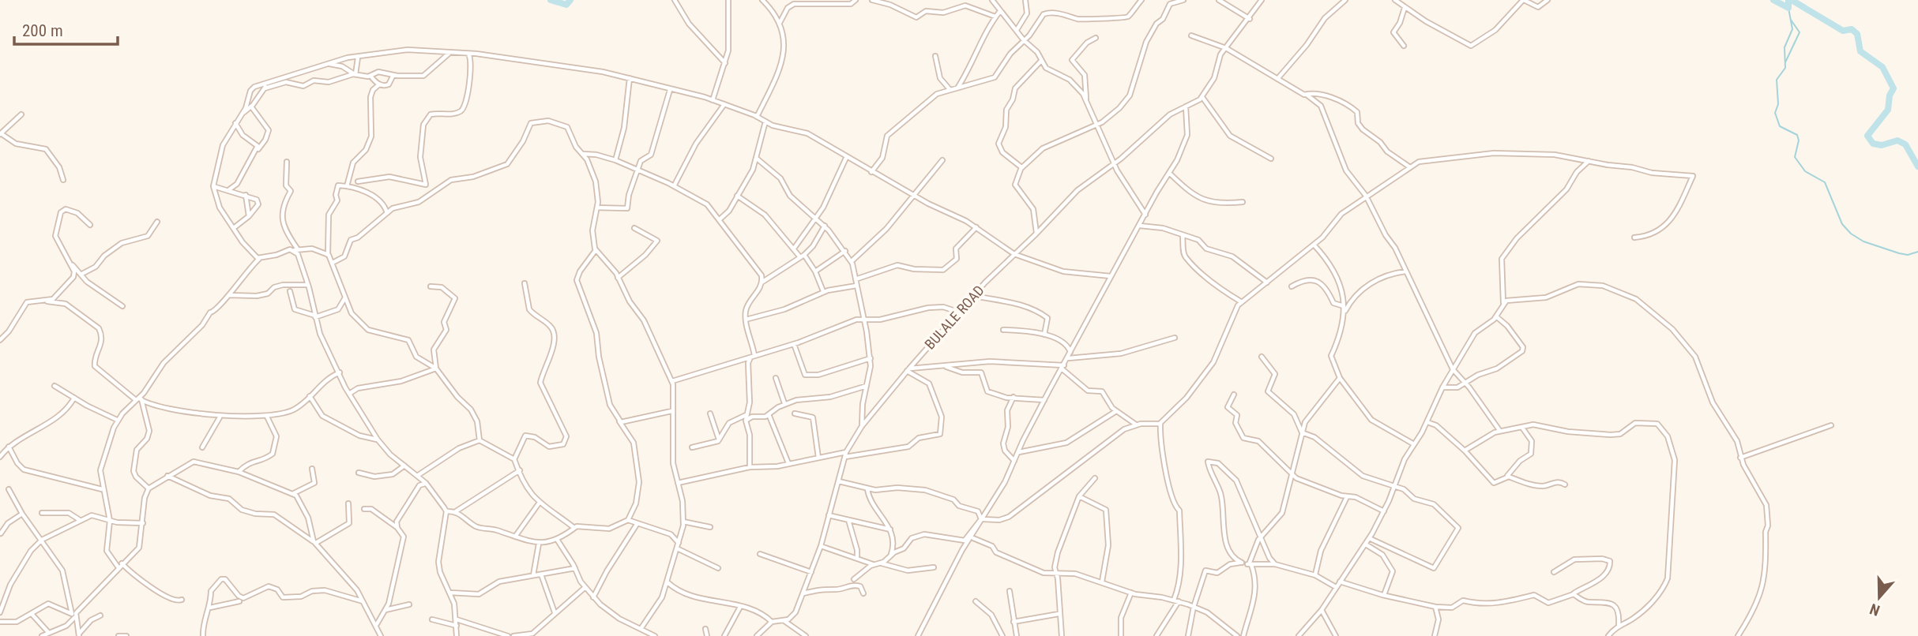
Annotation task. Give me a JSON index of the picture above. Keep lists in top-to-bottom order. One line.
{"streets":{"street":["BULALE ROAD"]},"scale_bar":"200 m","north":"bottom"}
